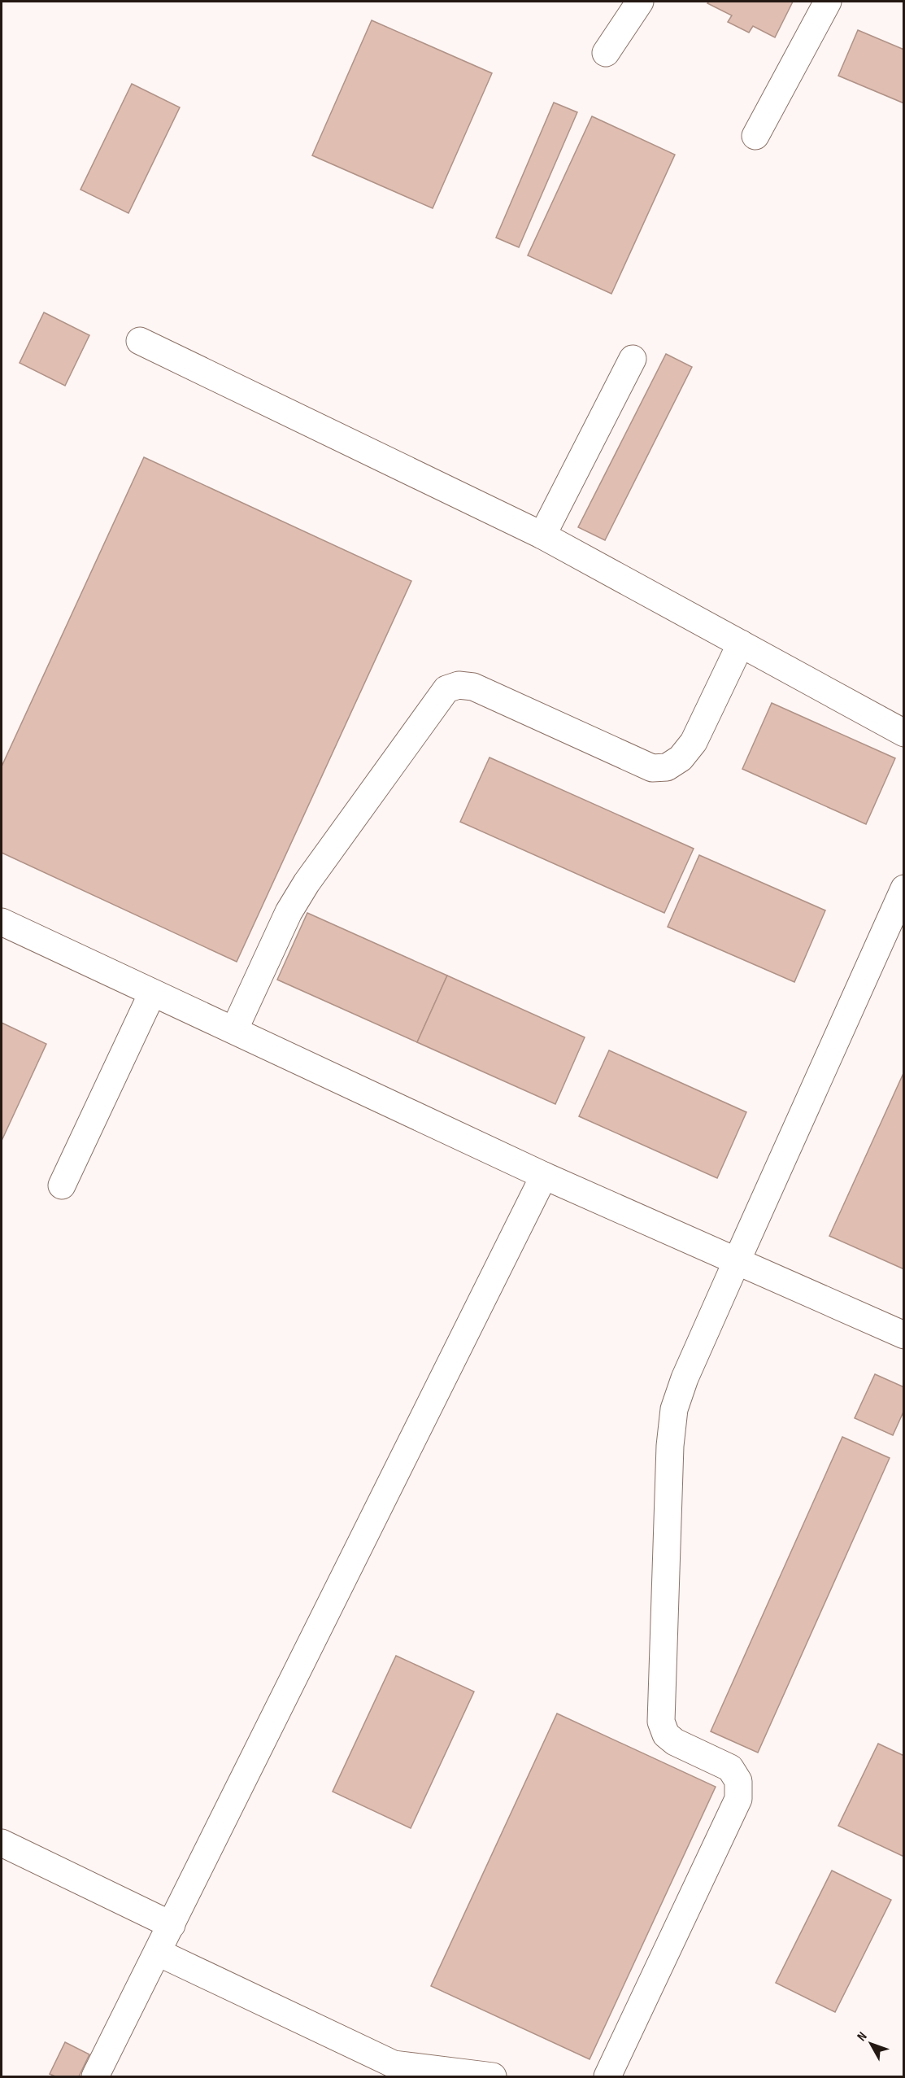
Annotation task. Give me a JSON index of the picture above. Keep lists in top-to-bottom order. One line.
{"north":"top left"}
